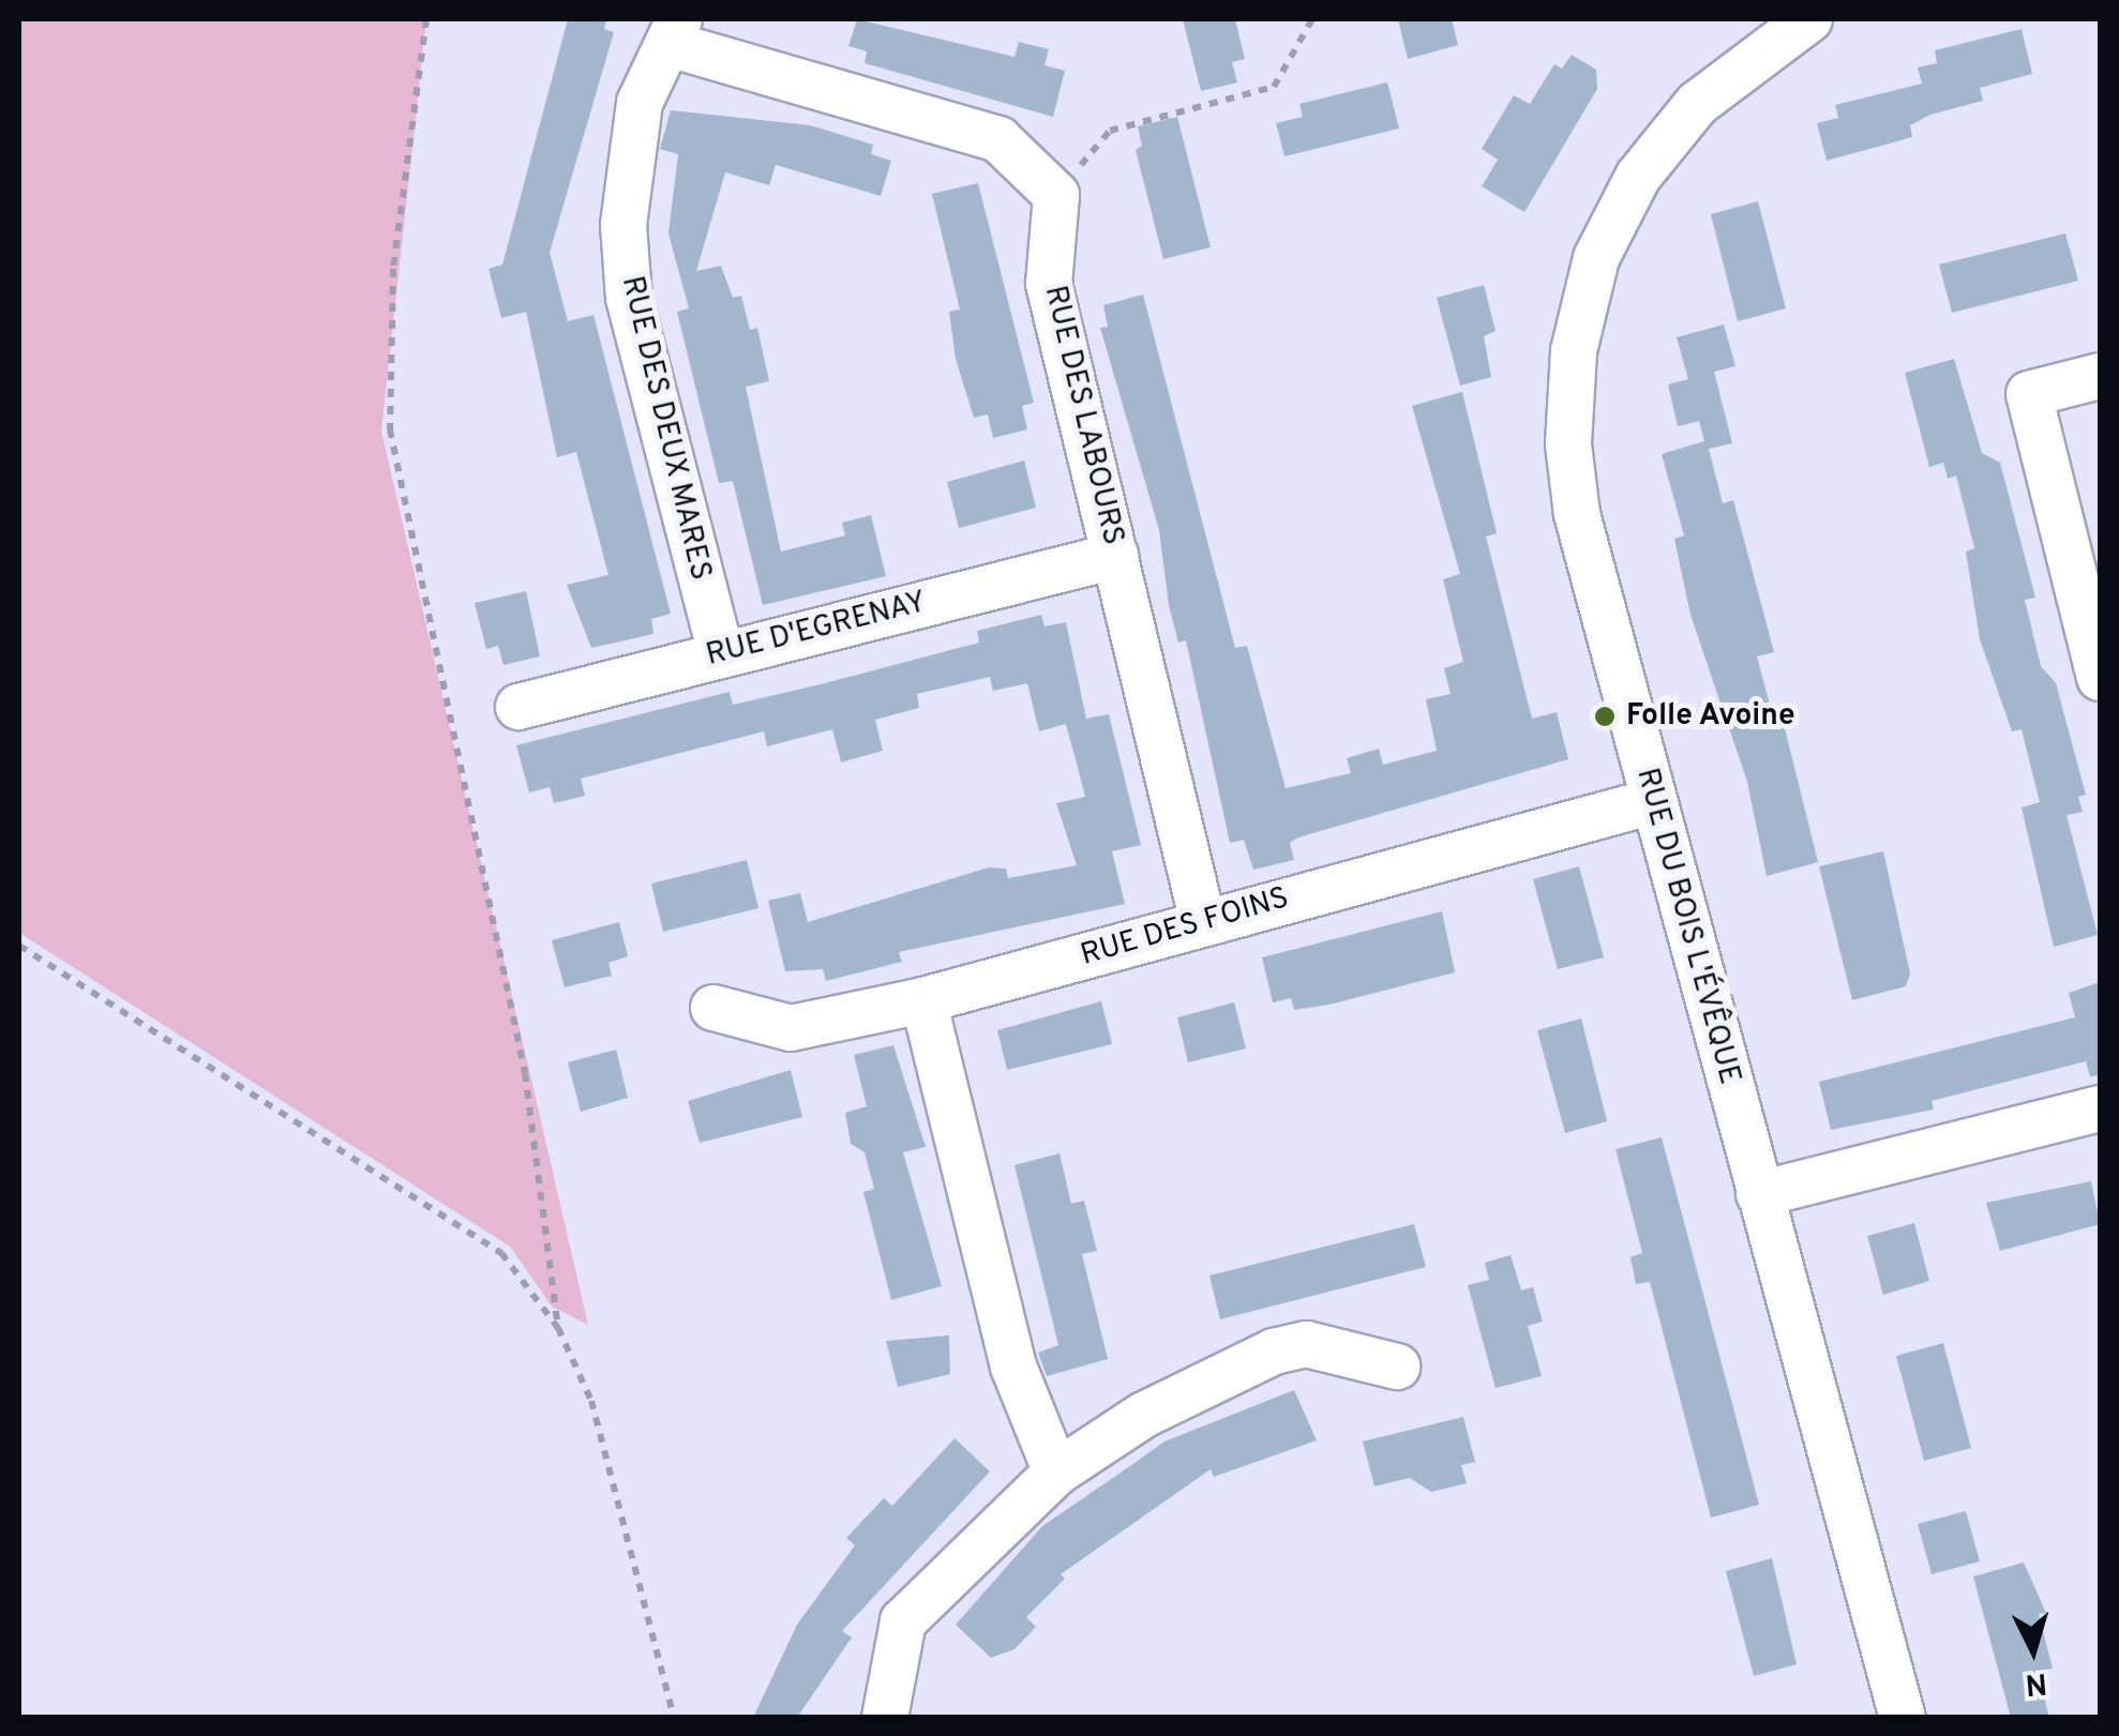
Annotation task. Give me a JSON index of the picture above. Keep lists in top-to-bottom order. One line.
{"streets":{"street":["RUE DES LABOURS","RUE DES DEUX MARES","RUE D'EGRENAY","RUE DU BOIS L'ÉVÊQUE","RUE DES FOINS"]},"crossings":[["RUE DES LABOURS","RUE D'EGRENAY"],["RUE DES LABOURS","RUE DES FOINS"],["RUE DES DEUX MARES","RUE D'EGRENAY"],["RUE DU BOIS L'ÉVÊQUE","RUE DES FOINS"]],"places":["Folle Avoine"],"north":"bottom"}
